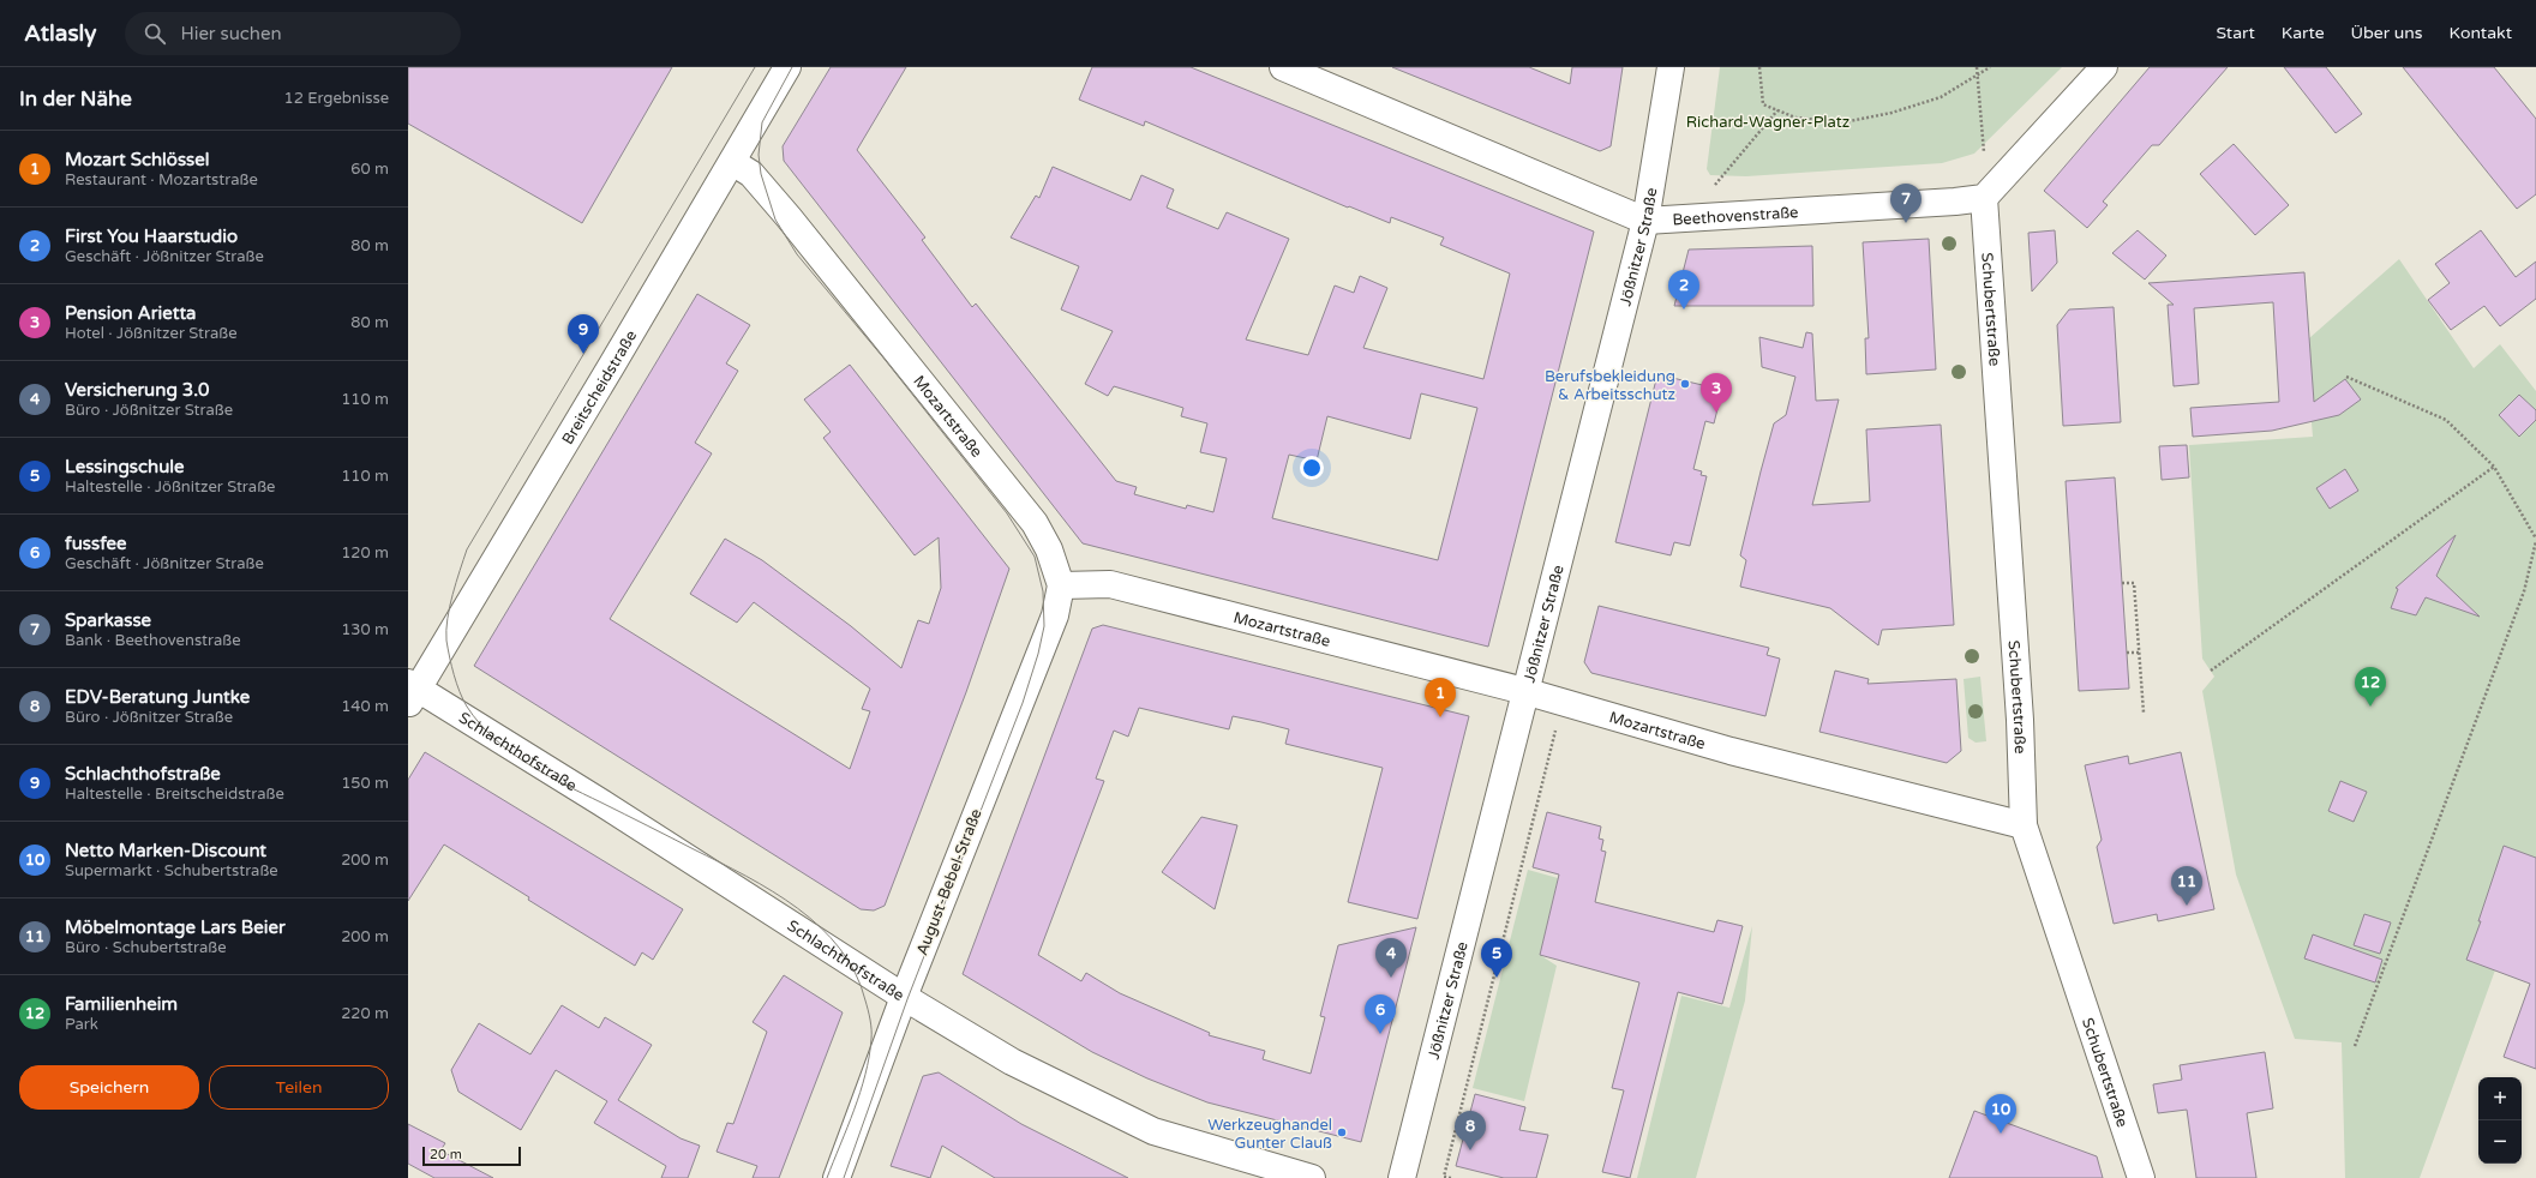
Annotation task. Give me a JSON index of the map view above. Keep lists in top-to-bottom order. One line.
{"streets":{"street":["Beethovenstraße","Jößnitzer Straße","Schubertstraße","Breitscheidstraße","Mozartstraße","Schlachthofstraße","August-Bebel-Straße"]},"crossings":[["Beethovenstraße","Jößnitzer Straße"],["Beethovenstraße","Schubertstraße"],["Jößnitzer Straße","Mozartstraße"],["Schubertstraße","Mozartstraße"],["Breitscheidstraße","Mozartstraße"],["Breitscheidstraße","Schlachthofstraße"],["Mozartstraße","August-Bebel-Straße"],["Schlachthofstraße","August-Bebel-Straße"]],"parks":["Richard-Wagner-Platz"],"places":["Berufsbekleidung & Arbeitsschutz","Werkzeughandel Gunter Clauß"],"scale_bar":"20 m","page":{"header":"Atlasly","search":"Hier suchen","nav":["Start","Karte","Über uns","Kontakt"],"heading":["In der Nähe","12 Ergebnisse"],"list":[{"mark":"1","name":"Mozart Schlössel","note":"Restaurant · Mozartstraße","value":"60 m"},{"mark":"2","name":"First You Haarstudio","note":"Geschäft · Jößnitzer Straße","value":"80 m"},{"mark":"3","name":"Pension Arietta","note":"Hotel · Jößnitzer Straße","value":"80 m"},{"mark":"4","name":"Versicherung 3.0","note":"Büro · Jößnitzer Straße","value":"110 m"},{"mark":"5","name":"Lessingschule","note":"Haltestelle · Jößnitzer Straße","value":"110 m"},{"mark":"6","name":"fussfee","note":"Geschäft · Jößnitzer Straße","value":"120 m"},{"mark":"7","name":"Sparkasse","note":"Bank · Beethovenstraße","value":"130 m"},{"mark":"8","name":"EDV-Beratung Juntke","note":"Büro · Jößnitzer Straße","value":"140 m"},{"mark":"9","name":"Schlachthofstraße","note":"Haltestelle · Breitscheidstraße","value":"150 m"},{"mark":"10","name":"Netto Marken-Discount","note":"Supermarkt · Schubertstraße","value":"200 m"},{"mark":"11","name":"Möbelmontage Lars Beier","note":"Büro · Schubertstraße","value":"200 m"},{"mark":"12","name":"Familienheim","note":"Park","value":"220 m"}],"pins":["7","2","9","3","12","1","11","4","5","6","10","8"],"buttons":["Speichern","Teilen"],"map_buttons":["+","−"],"scale":"20 m"}}
